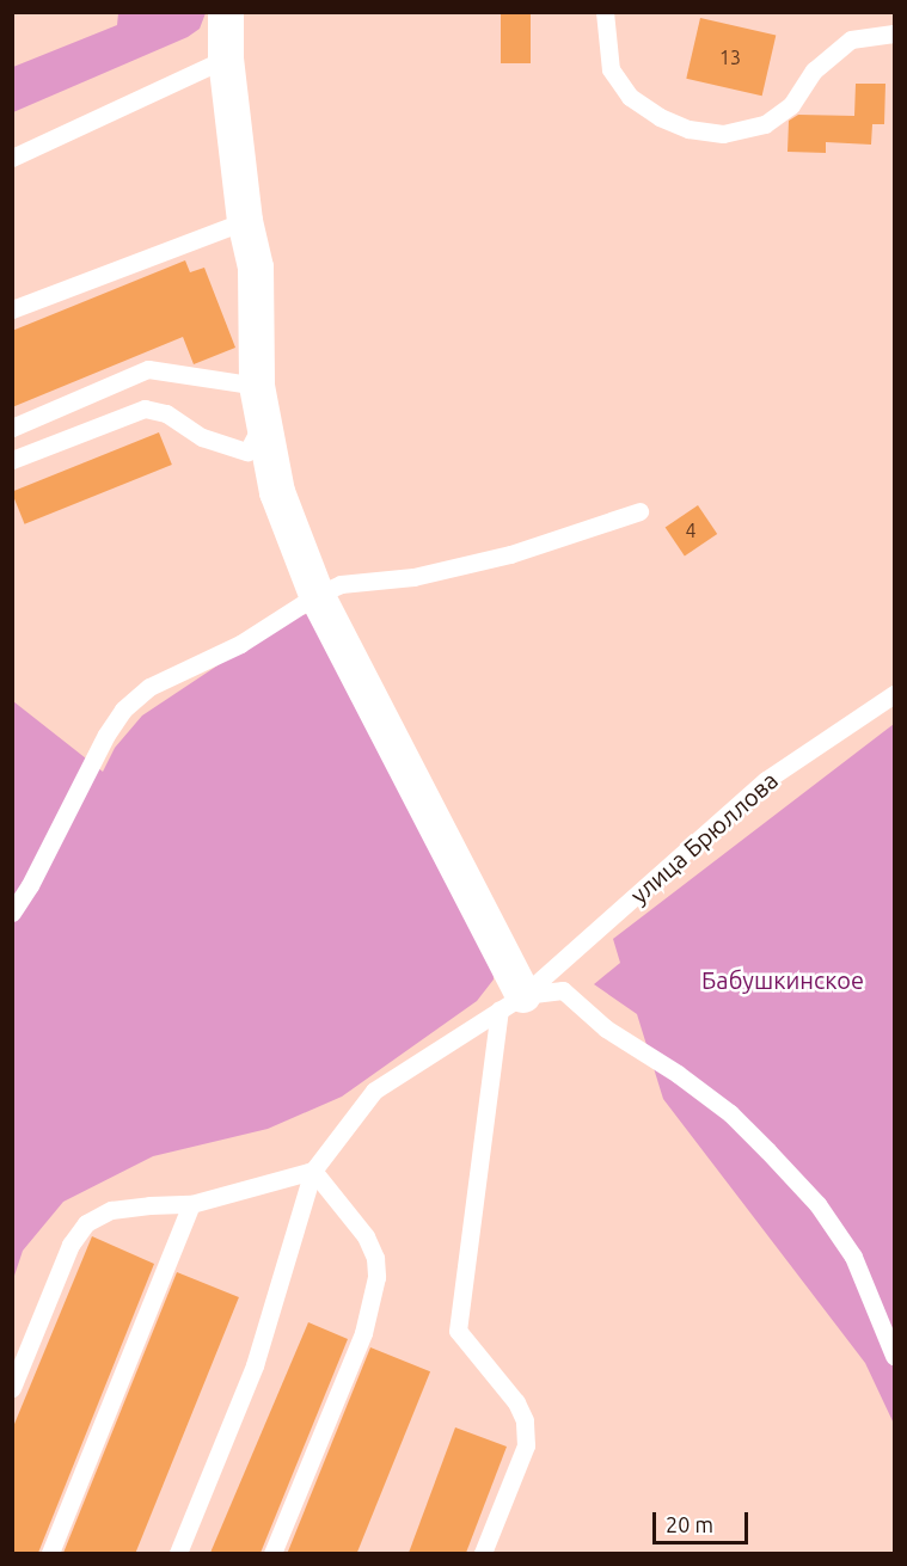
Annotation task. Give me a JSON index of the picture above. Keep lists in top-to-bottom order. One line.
{"streets":{"lane":["улица Брюллова"]},"parks":["Бабушкинское"],"house_numbers":["13","4"],"scale_bar":"20 m"}
